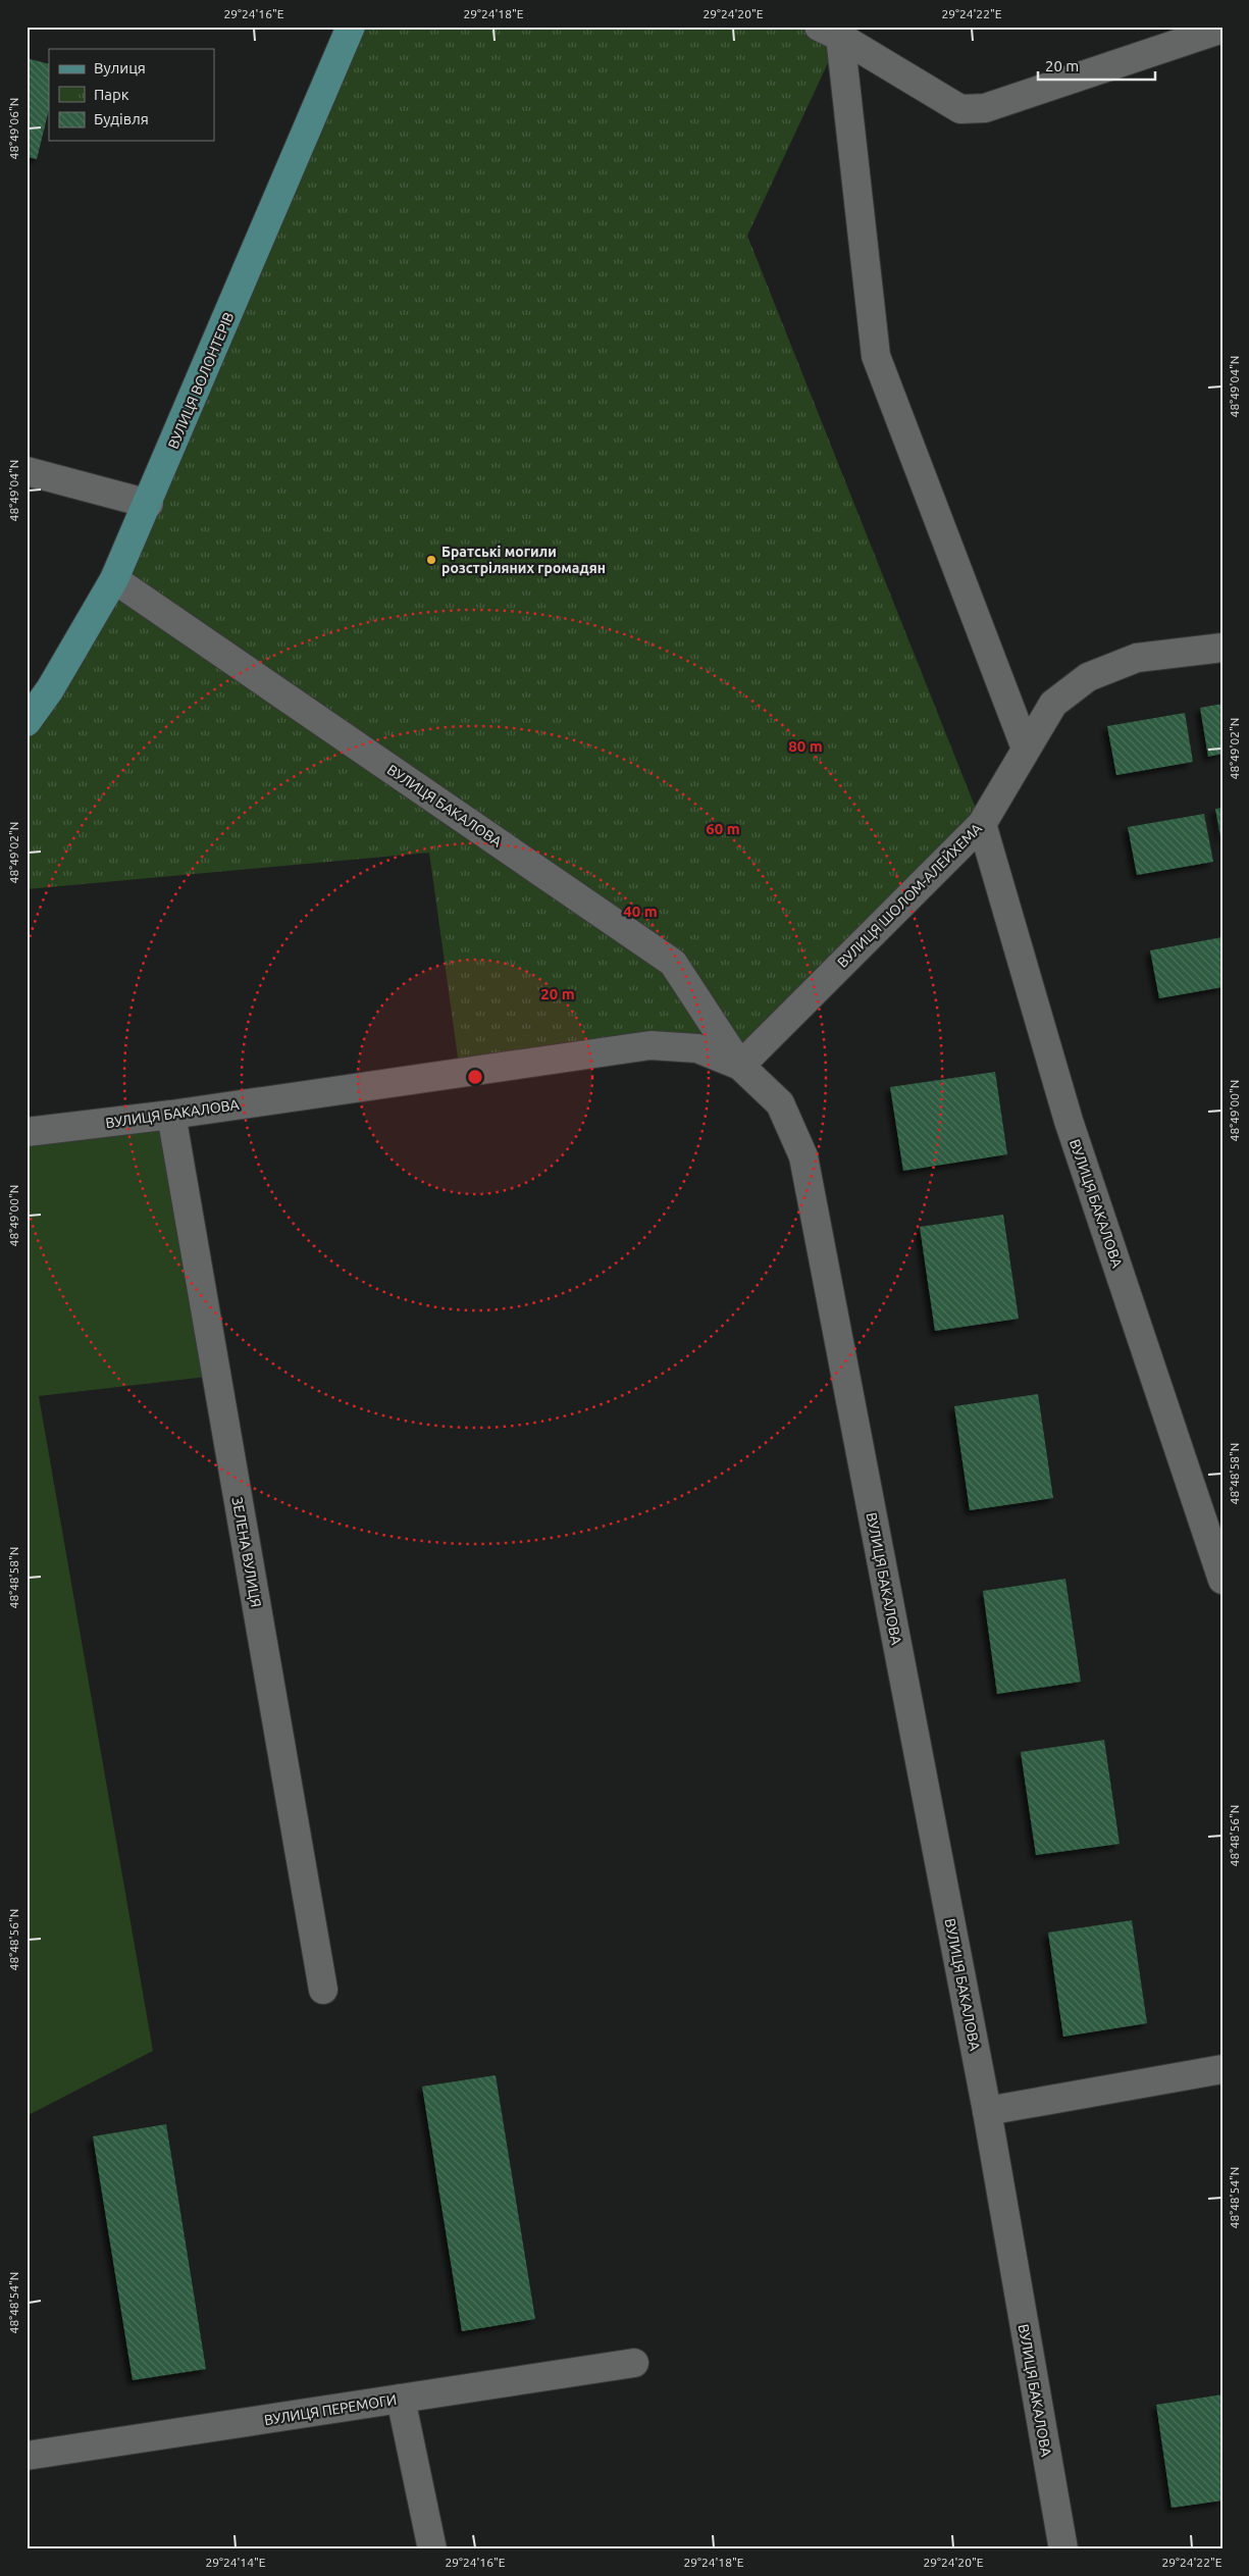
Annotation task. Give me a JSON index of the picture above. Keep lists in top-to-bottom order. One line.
{"streets":{"main road":["ВУЛИЦЯ ВОЛОНТЕРІВ"],"street":["ВУЛИЦЯ БАКАЛОВА","ВУЛИЦЯ ШОЛОМ-АЛЕЙХЕМА","ЗЕЛЕНА ВУЛИЦЯ","ВУЛИЦЯ ПЕРЕМОГИ"]},"crossings":[["ВУЛИЦЯ ВОЛОНТЕРІВ","ВУЛИЦЯ БАКАЛОВА"],["ВУЛИЦЯ БАКАЛОВА","ВУЛИЦЯ ШОЛОМ-АЛЕЙХЕМА"],["ВУЛИЦЯ БАКАЛОВА","ЗЕЛЕНА ВУЛИЦЯ"]],"places":["Братські могили розстріляних громадян"],"legend":["Вулиця","Парк","Будівля"],"scale_bar":"20 m","coordinates":["29°24'16\"E","29°24'18\"E","29°24'20\"E","29°24'22\"E","48°49'06\"N","48°49'04\"N","48°49'02\"N","48°49'00\"N","48°48'58\"N","48°48'56\"N","48°48'54\"N","29°24'14\"E"],"rings":["80 m","60 m","40 m","20 m"]}
